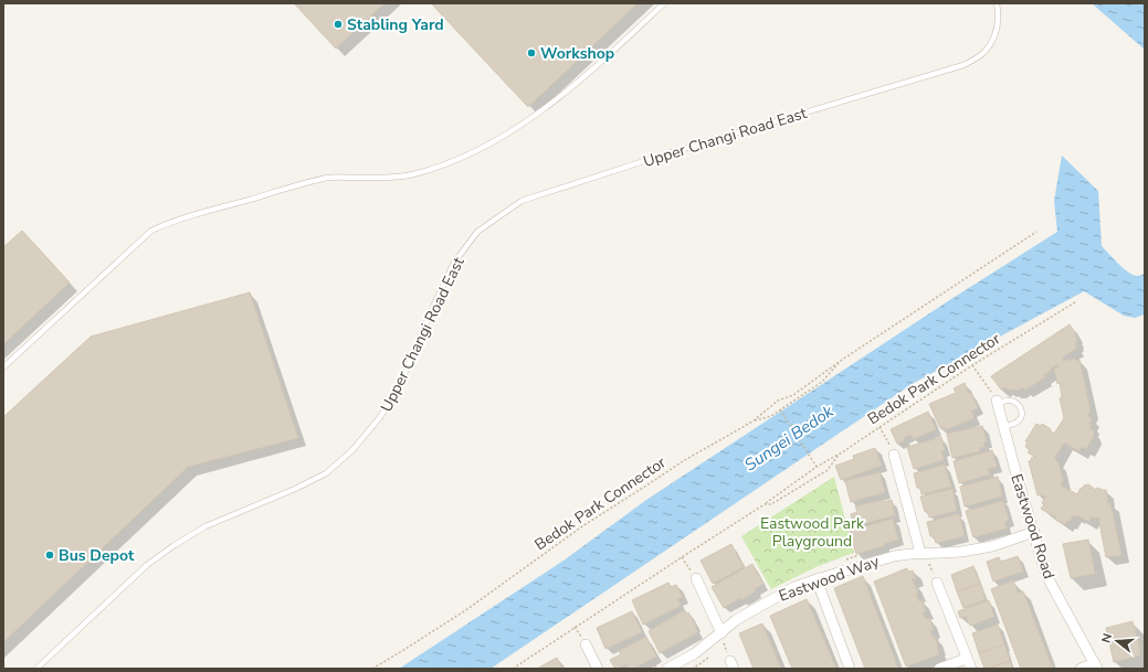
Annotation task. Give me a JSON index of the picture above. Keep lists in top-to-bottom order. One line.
{"streets":{"street":["Eastwood Road","Eastwood Way"],"lane":["Upper Changi Road East"],"path":["Bedok Park Connector"]},"crossings":[["Eastwood Road","Eastwood Way"]],"water":["Sungei Bedok"],"parks":["Eastwood Park Playground"],"places":["Stabling Yard","Workshop","Bus Depot"],"north":"left"}
